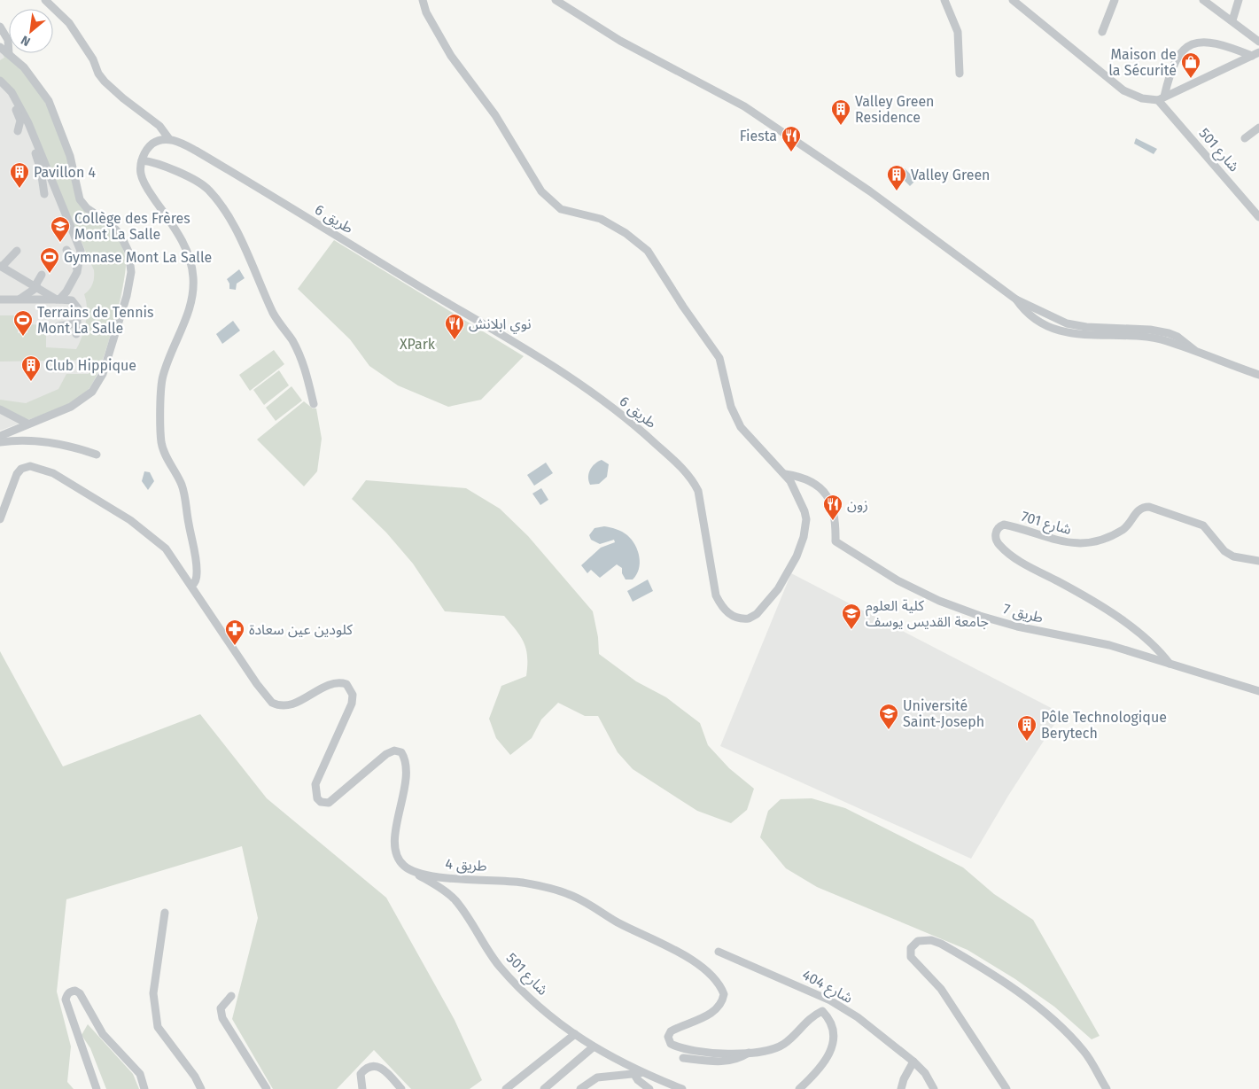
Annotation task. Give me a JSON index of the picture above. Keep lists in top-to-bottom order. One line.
{"streets":{"street":["شارع 501","طريق 6","شارع 701","طريق 7","طريق 4","شارع 404"]},"crossings":[["شارع 501","طريق 4"],["طريق 6","طريق 7"],["شارع 701","طريق 7"]],"parks":["XPark"],"places":{"shop":["Maison de la Sécurité"],"building":["Valley Green Residence","Pavillon 4","Valley Green","Club Hippique","Pôle Technologique Berytech"],"restaurant":["Fiesta","نوي ابلانش","زون"],"school or university":["Collège des Frères Mont La Salle","كلية العلوم جامعة القديس يوسف","Université Saint-Joseph"],"sports":["Gymnase Mont La Salle","Terrains de Tennis Mont La Salle"],"pharmacy":["كلودين عين سعادة"]},"north":"bottom left"}
